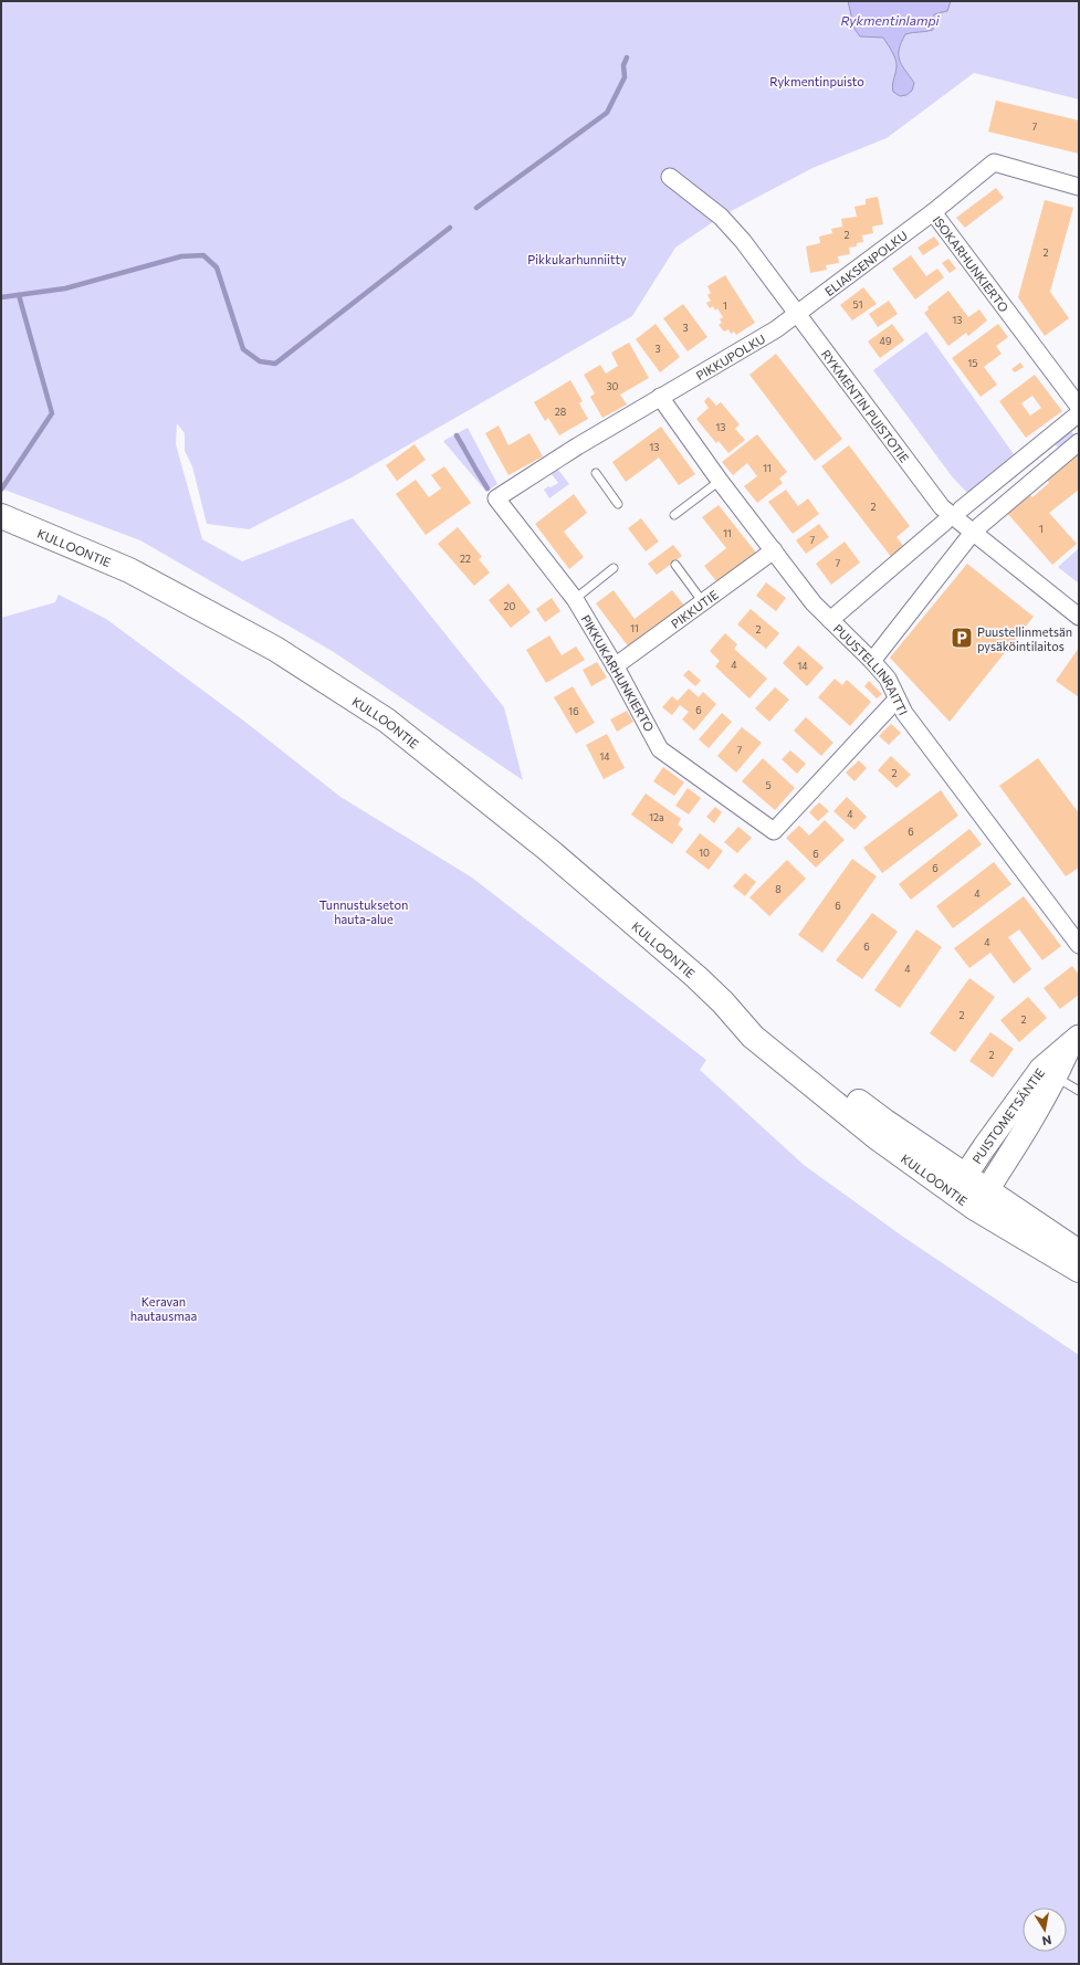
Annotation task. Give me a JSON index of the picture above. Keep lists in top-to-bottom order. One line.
{"streets":{"main road":["KULLOONTIE"],"street":["ELIAKSENPOLKU","ISOKARHUNKIERTO","PIKKUPOLKU","RYKMENTIN PUISTOTIE","PIKKUTIE","PUUSTELLINRAITTI","PIKKUKARHUNKIERTO","PUISTOMETSÄNTIE"]},"crossings":[["ELIAKSENPOLKU","ISOKARHUNKIERTO"],["ELIAKSENPOLKU","PIKKUPOLKU"],["ELIAKSENPOLKU","RYKMENTIN PUISTOTIE"],["PIKKUPOLKU","RYKMENTIN PUISTOTIE"],["PIKKUPOLKU","PUUSTELLINRAITTI"],["PIKKUPOLKU","PIKKUKARHUNKIERTO"],["KULLOONTIE","PUISTOMETSÄNTIE"],["PIKKUTIE","PUUSTELLINRAITTI"],["PIKKUTIE","PIKKUKARHUNKIERTO"],["PUUSTELLINRAITTI","PIKKUKARHUNKIERTO"]],"water":["Rykmentinlampi"],"parks":["Rykmentinpuisto","Pikkukarhunniitty","Tunnustukseton hauta-alue","Keravan hautausmaa"],"places":{"parking":["Puustellinmetsän pysäköintilaitos"]},"house_numbers":["7","2","2","51","1","13","3","49","3","15","30","28","13","13","11","2","1","11","7","22","7","20","11","2","4","14","6","16","7","14","2","5","4","12a","6","10","6","6","8","4","6","4","6","4","2","2","2"],"north":"bottom"}
